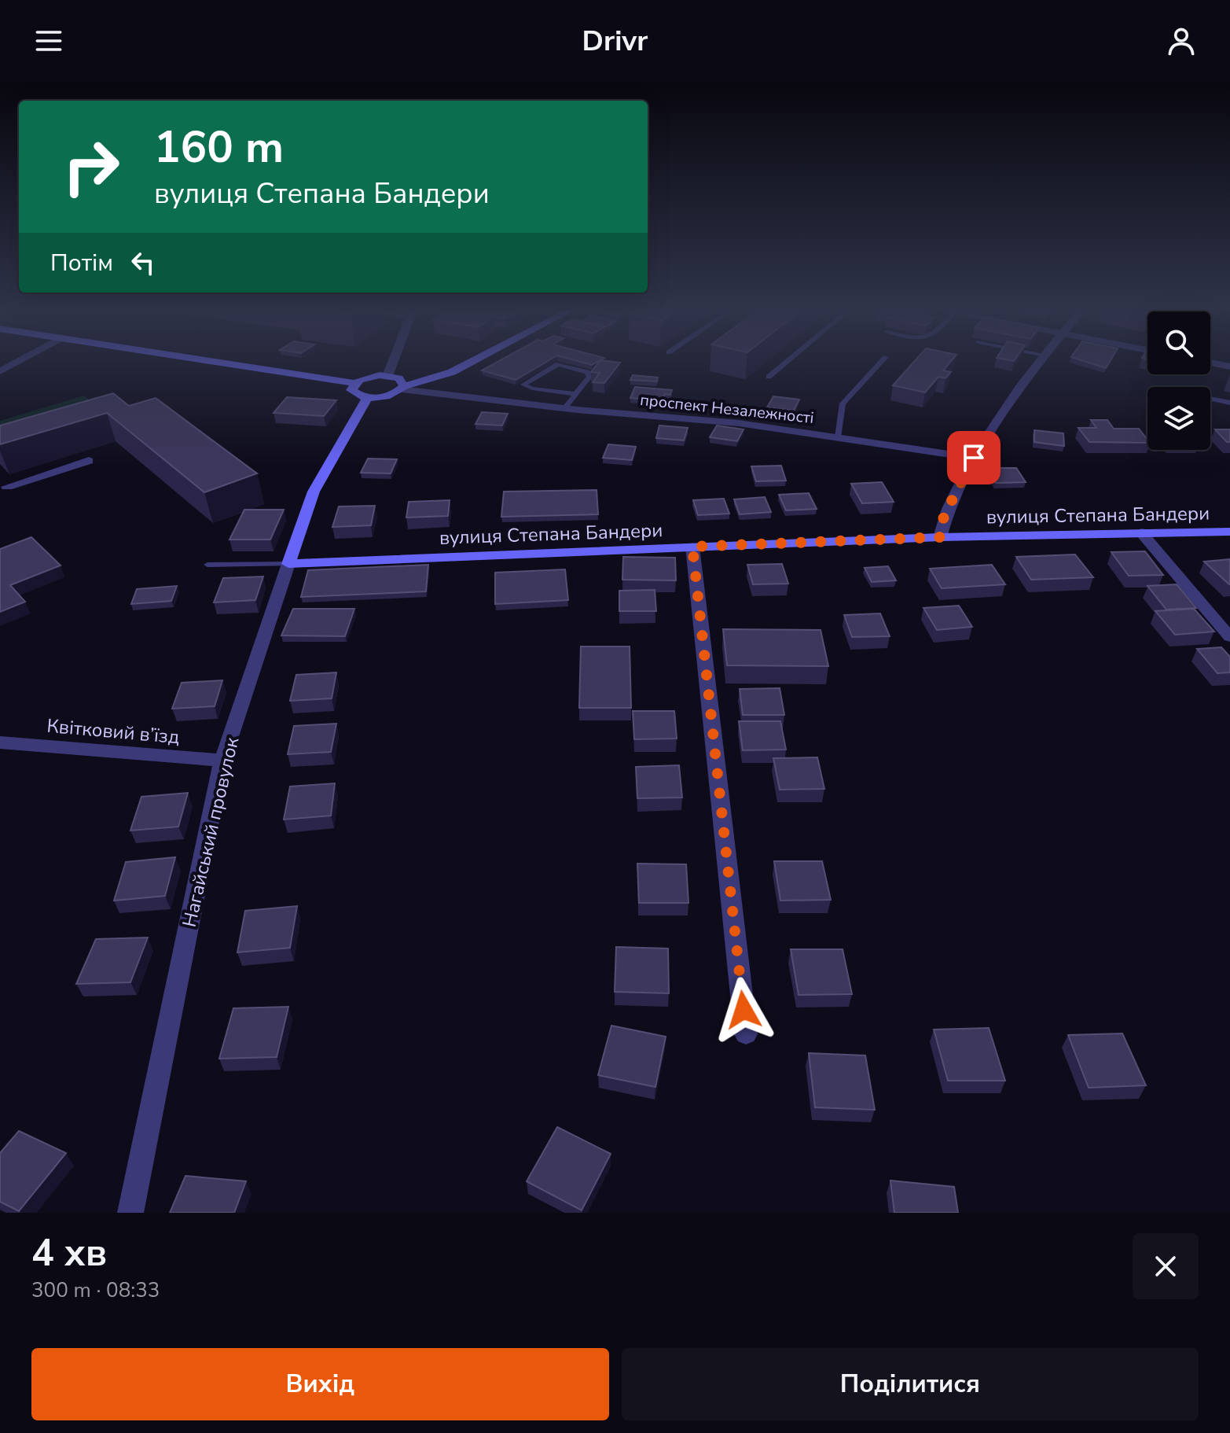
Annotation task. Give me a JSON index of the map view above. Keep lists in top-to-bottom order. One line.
{"streets":{"street":["проспект Незалежності","вулиця Степана Бандери","Квітковий в’їзд","Нагайський провулок"]},"crossings":[["вулиця Степана Бандери","Нагайський провулок"],["Квітковий в’їзд","Нагайський провулок"]],"page":{"header":"Drivr","turn":["160 m","вулиця Степана Бандери"],"then":"Потім","heading":["4 хв","300 m · 08:33"],"buttons":["Вихід","Поділитися"]}}
